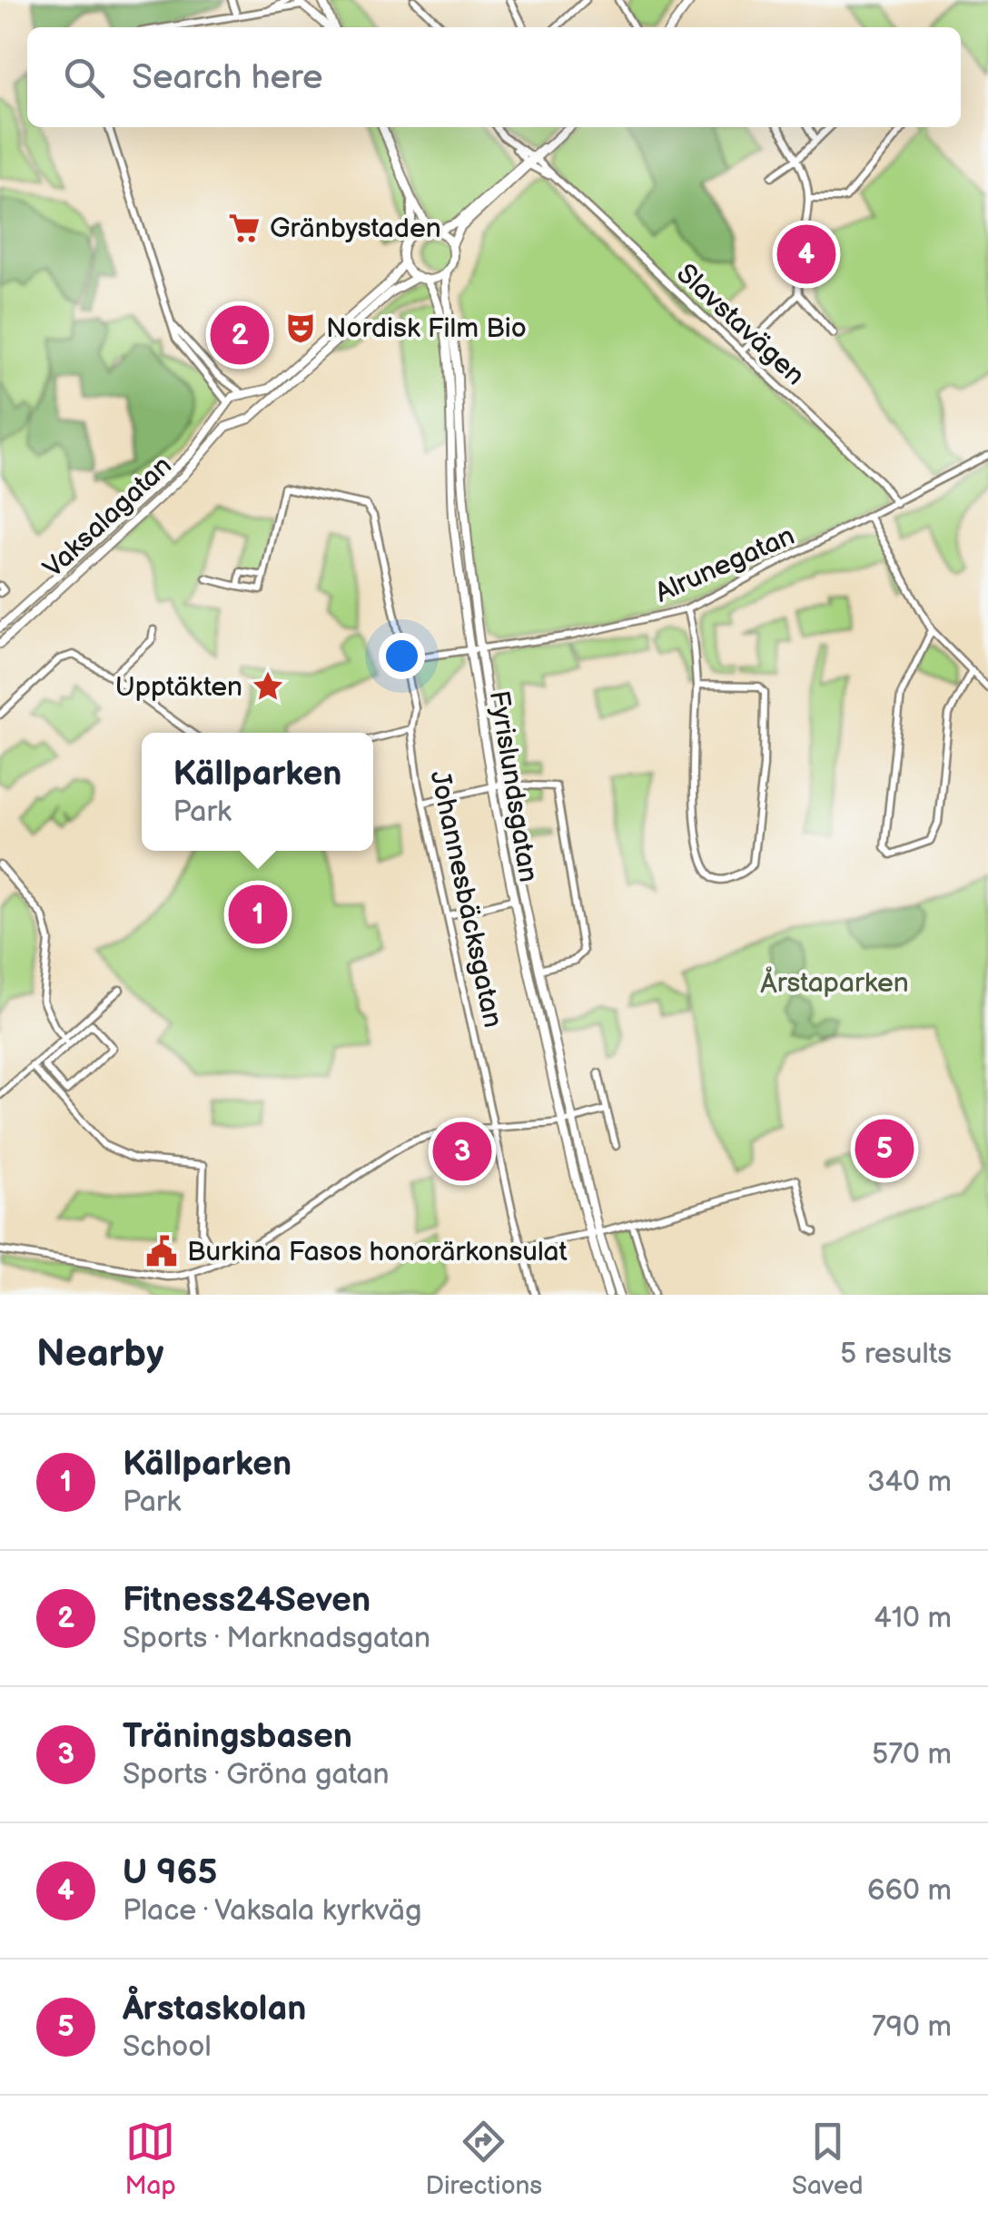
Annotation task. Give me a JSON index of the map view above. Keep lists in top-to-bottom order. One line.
{"streets":{"main road":["Vaksalagatan","Fyrislundsgatan"],"street":["Slavstavägen","Alrunegatan","Johannesbäcksgatan"]},"crossings":[["Slavstavägen","Alrunegatan"],["Alrunegatan","Fyrislundsgatan"],["Alrunegatan","Johannesbäcksgatan"]],"parks":["Årstaparken"],"places":{"supermarket":["Gränbystaden"],"theatre":["Nordisk Film Bio"],"place":["Upptäkten"],"public building":["Burkina Fasos honorärkonsulat"]},"page":{"search":"Search here","pins":["4","2","1","5","3"],"popup":["Källparken","Park"],"heading":["Nearby","5 results"],"list":[{"mark":"1","name":"Källparken","note":"Park","value":"340 m"},{"mark":"2","name":"Fitness24Seven","note":"Sports · Marknadsgatan","value":"410 m"},{"mark":"3","name":"Träningsbasen","note":"Sports · Gröna gatan","value":"570 m"},{"mark":"4","name":"U 965","note":"Place · Vaksala kyrkväg","value":"660 m"},{"mark":"5","name":"Årstaskolan","note":"School","value":"790 m"}],"nav":["Map","Directions","Saved"]}}
